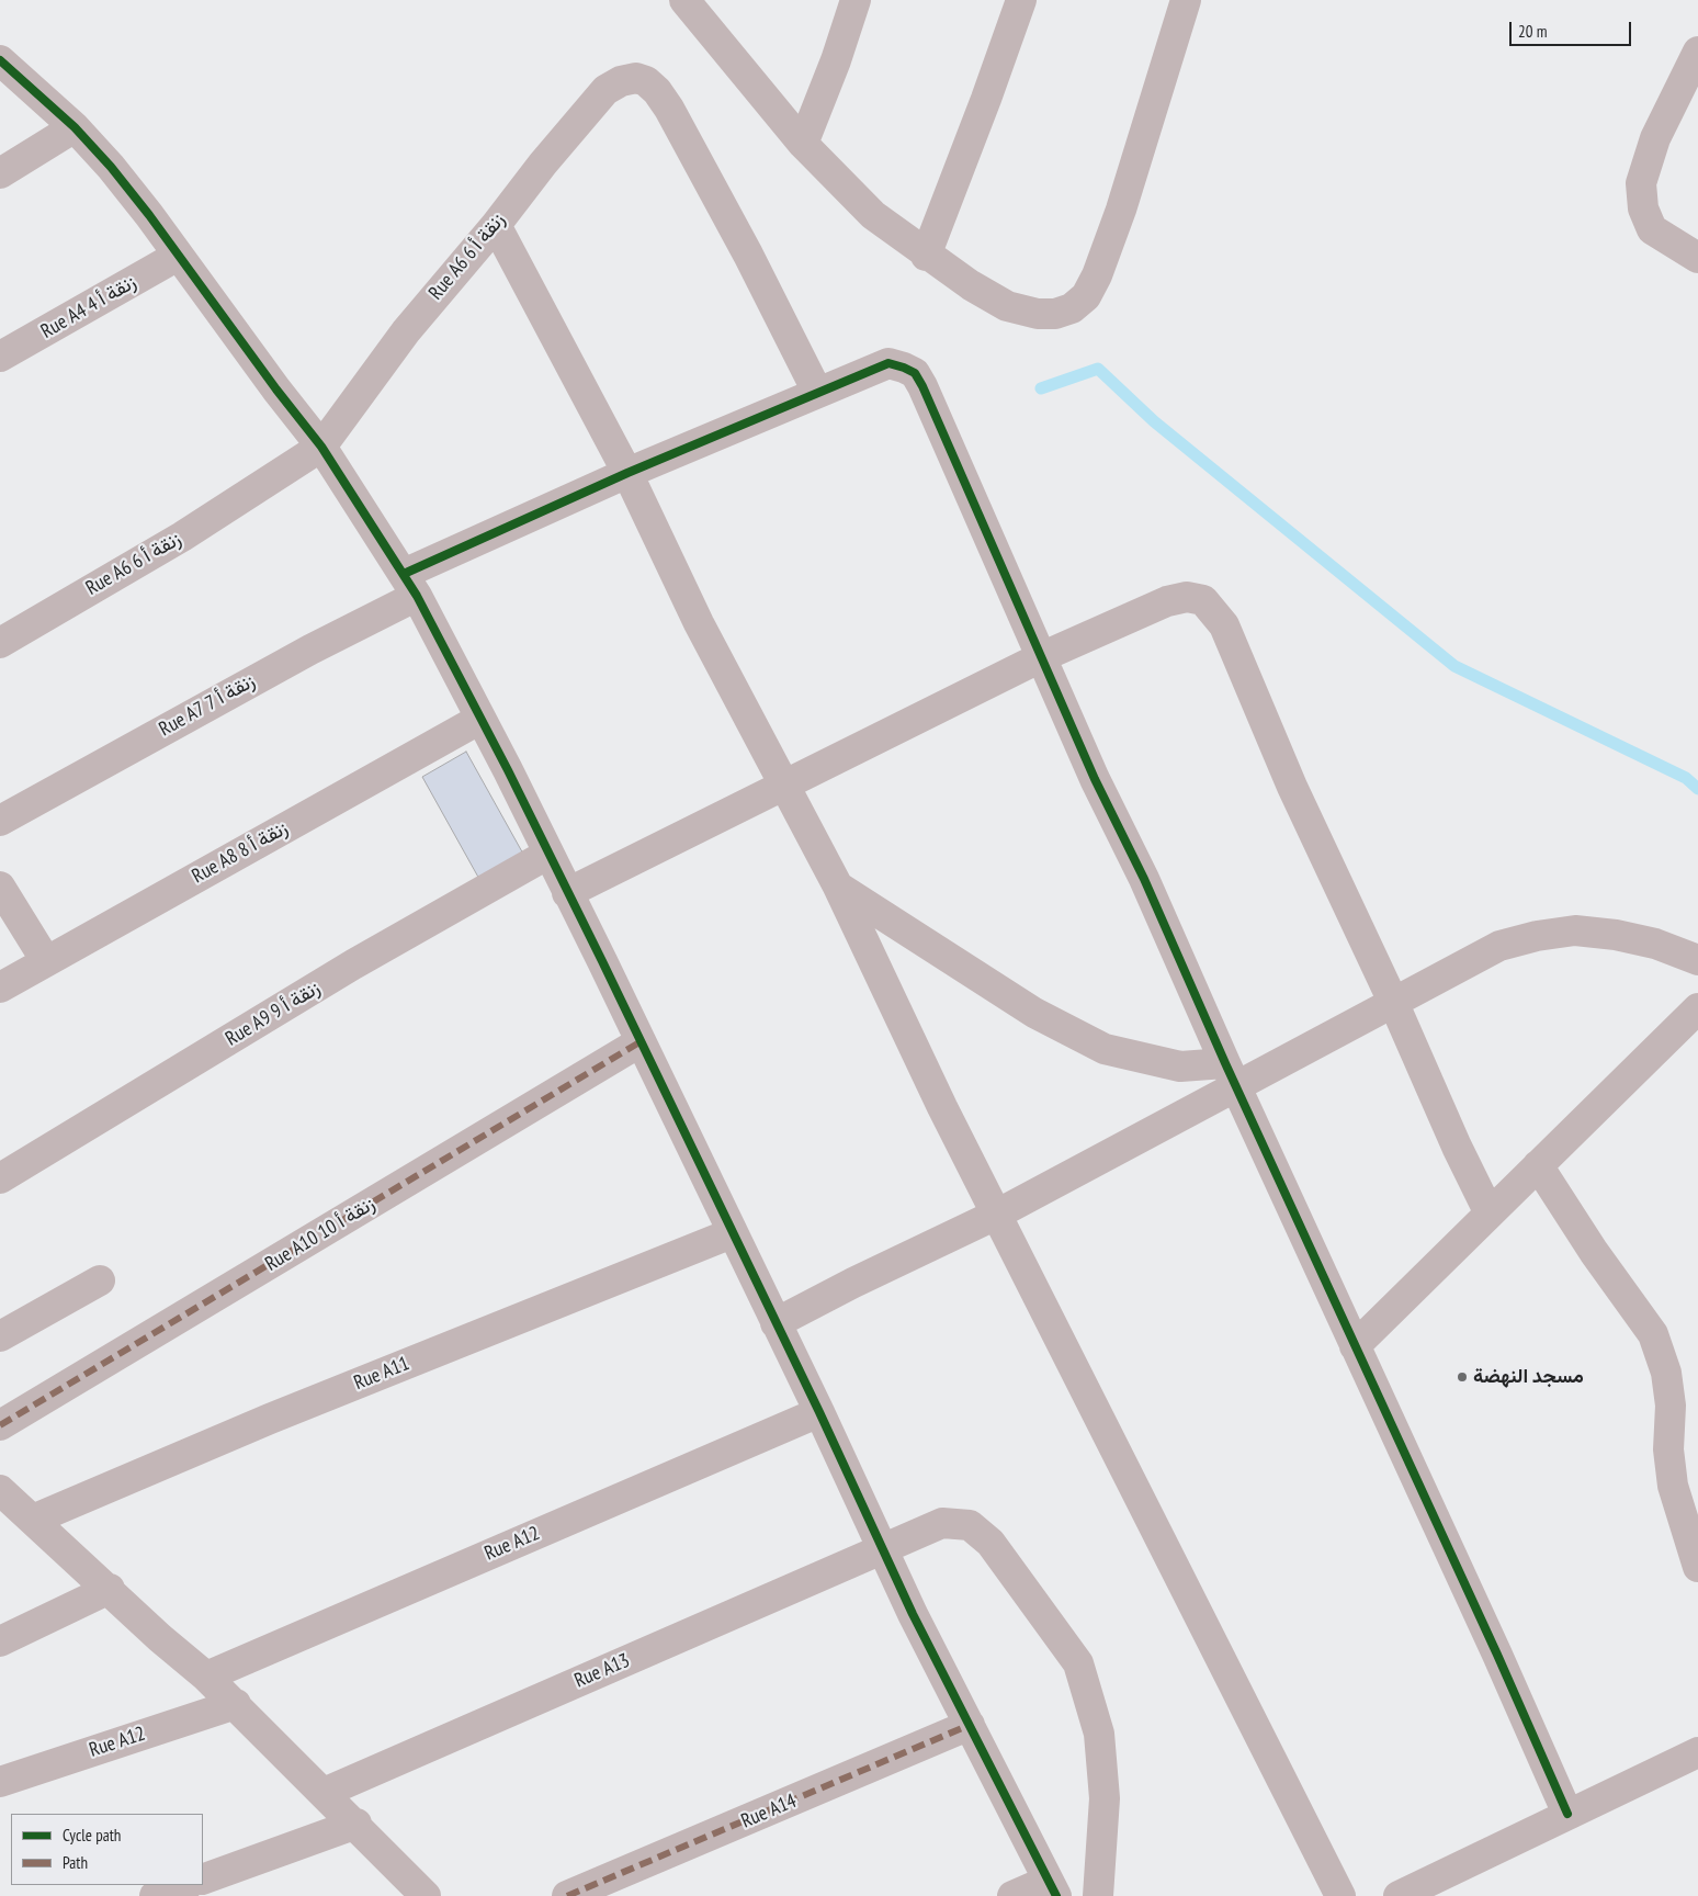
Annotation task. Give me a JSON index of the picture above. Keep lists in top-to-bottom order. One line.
{"streets":{"street":["Rue A6 زنقة أ 6","Rue A4 زنقة أ 4","Rue A7 زنقة أ 7","Rue A8 زنقة أ 8","Rue A9 زنقة أ 9","Rue A10 زنقة أ 10","Rue A11","Rue A12","Rue A13","Rue A14"]},"crossings":[["Rue A6 زنقة أ 6","Rue A7 زنقة أ 7"]],"places":["مسجد النهضة"],"legend":["Cycle path","Path"],"scale_bar":"20 m"}
